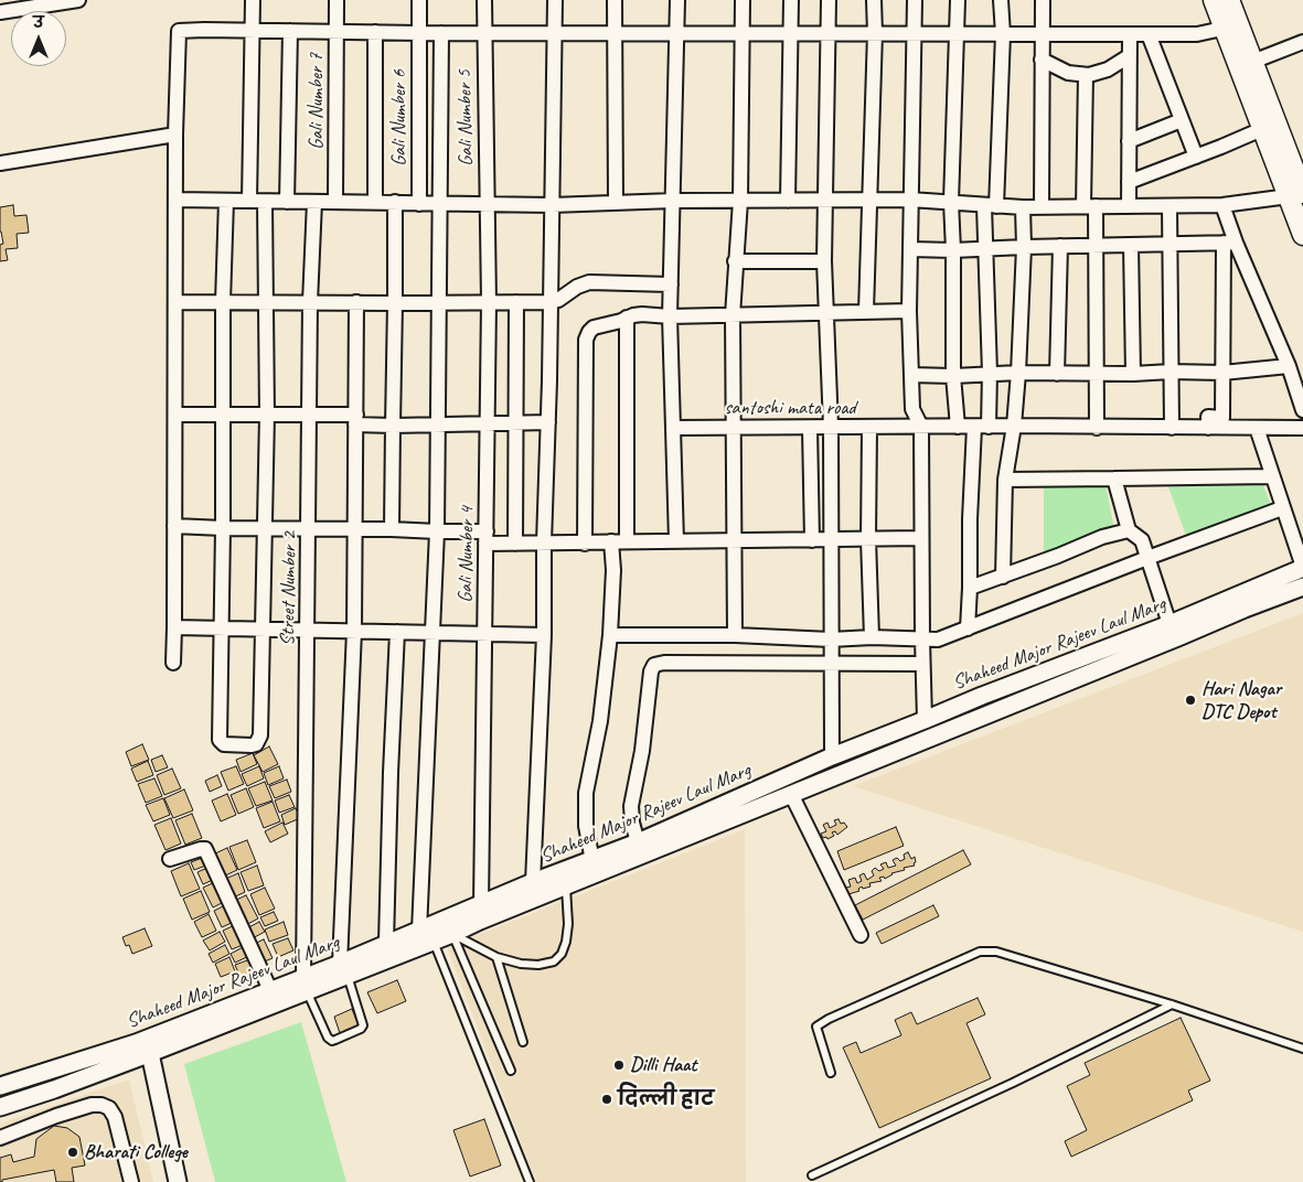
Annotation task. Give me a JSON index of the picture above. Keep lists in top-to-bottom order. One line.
{"streets":{"street":["Gali Number 7","Gali Number 6","Gali Number 5","santoshi mata road","Gali Number 4","Street Number 2","Shaheed Major Rajeev Laul Marg"]},"crossings":[["Gali Number 5","Gali Number 4"],["Gali Number 4","Shaheed Major Rajeev Laul Marg"],["Street Number 2","Shaheed Major Rajeev Laul Marg"]],"places":["Hari Nagar DTC Depot","Dilli Haat","दिल्ली हाट","Bharati College"],"north":"top"}
